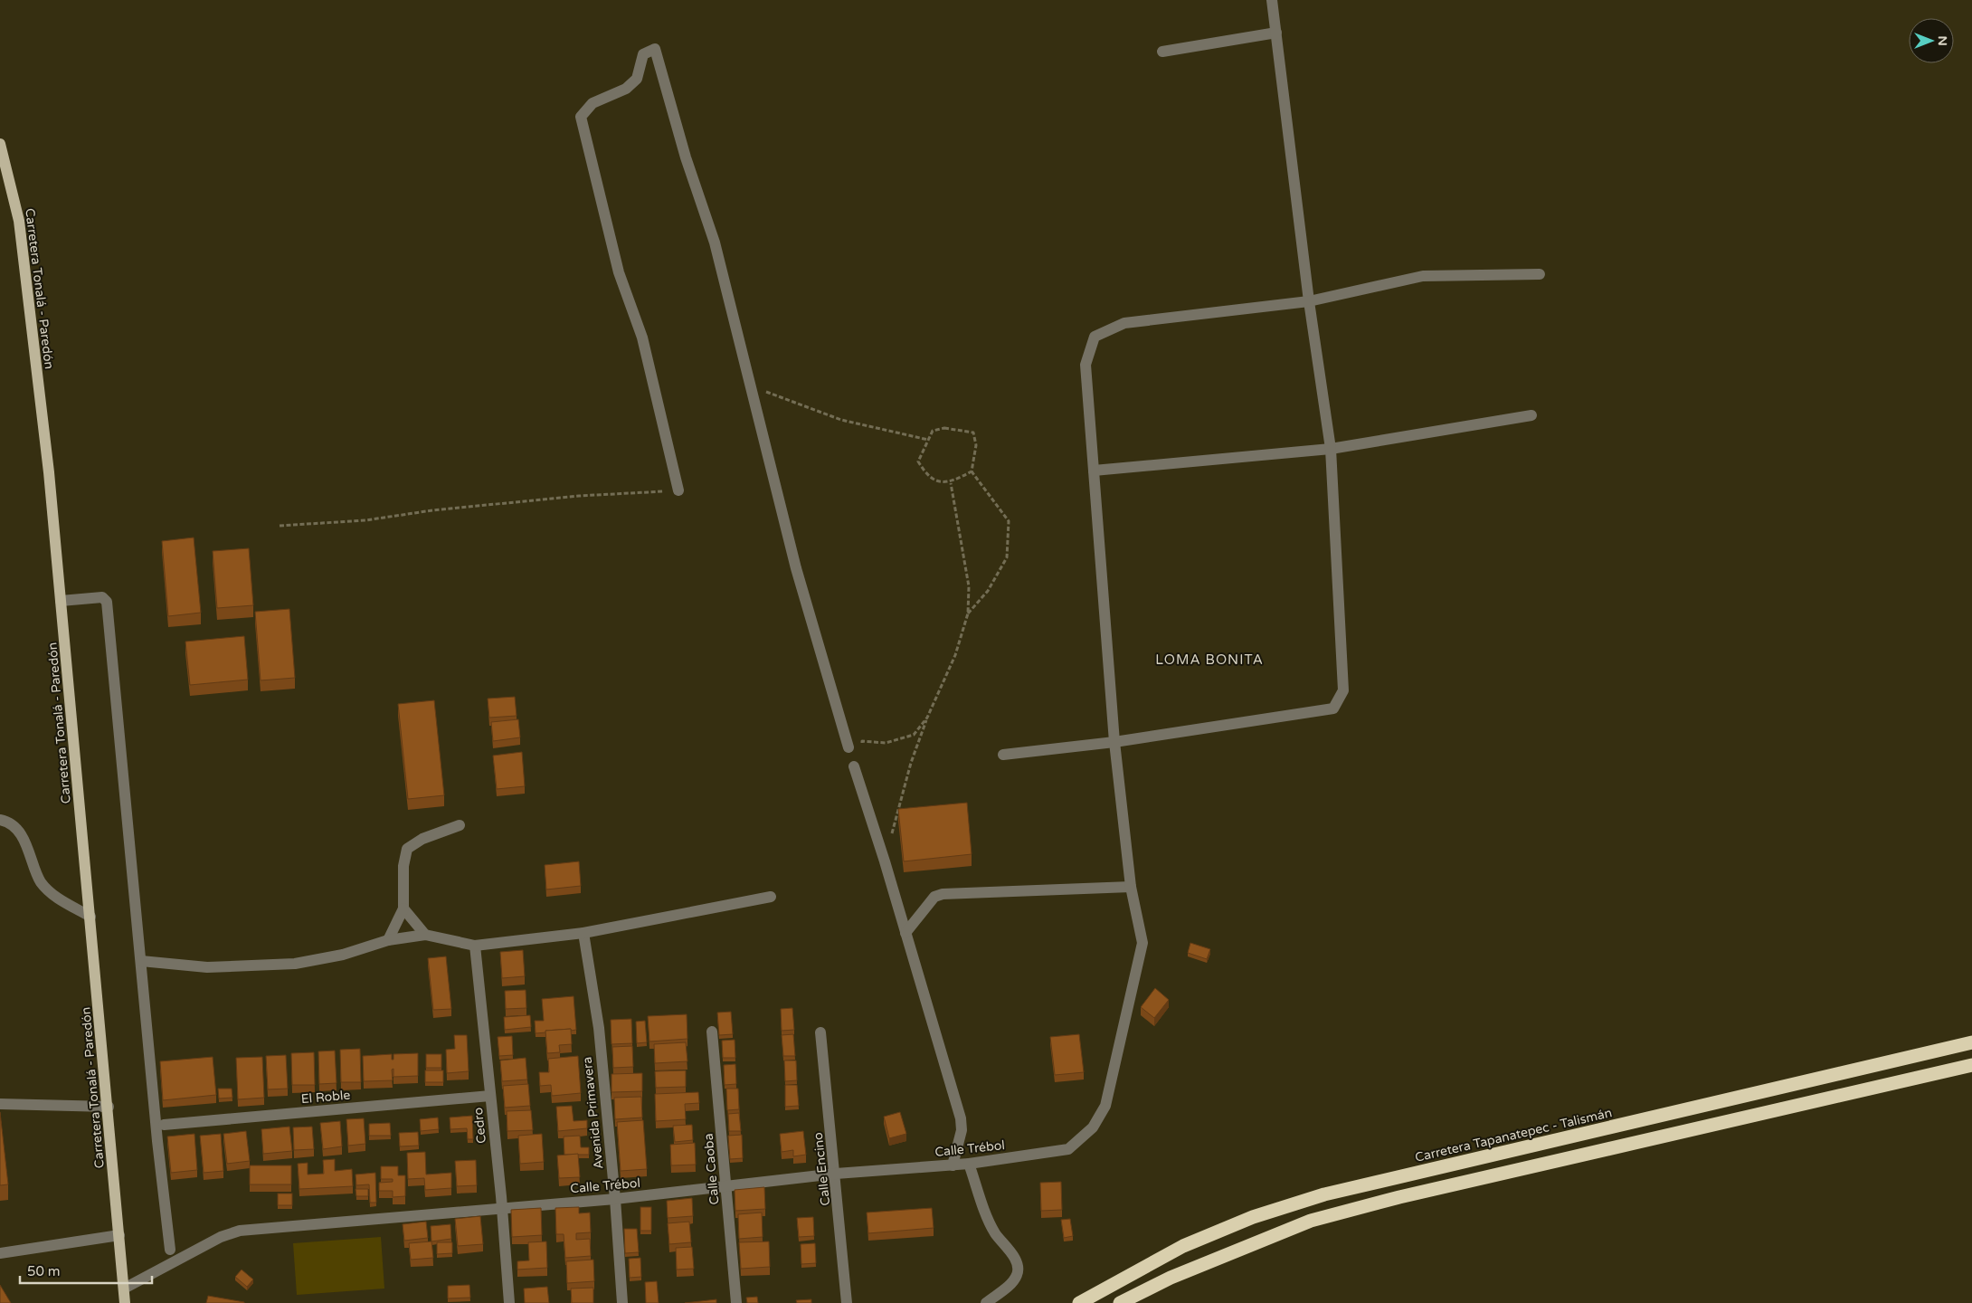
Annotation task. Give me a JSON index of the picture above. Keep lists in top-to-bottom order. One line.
{"streets":{"highway":["Carretera Tapanatepec - Talismán"],"main road":["Carretera Tonalá - Paredón"],"street":["El Roble","Avenida Primavera","Cedro","Calle Trébol","Calle Caoba","Calle Encino"]},"crossings":[["Carretera Tonalá - Paredón","Calle Trébol"],["El Roble","Cedro"],["Avenida Primavera","Calle Trébol"],["Cedro","Calle Trébol"],["Calle Trébol","Calle Caoba"],["Calle Trébol","Calle Encino"]],"districts":["LOMA BONITA"],"scale_bar":"50 m","north":"right"}
